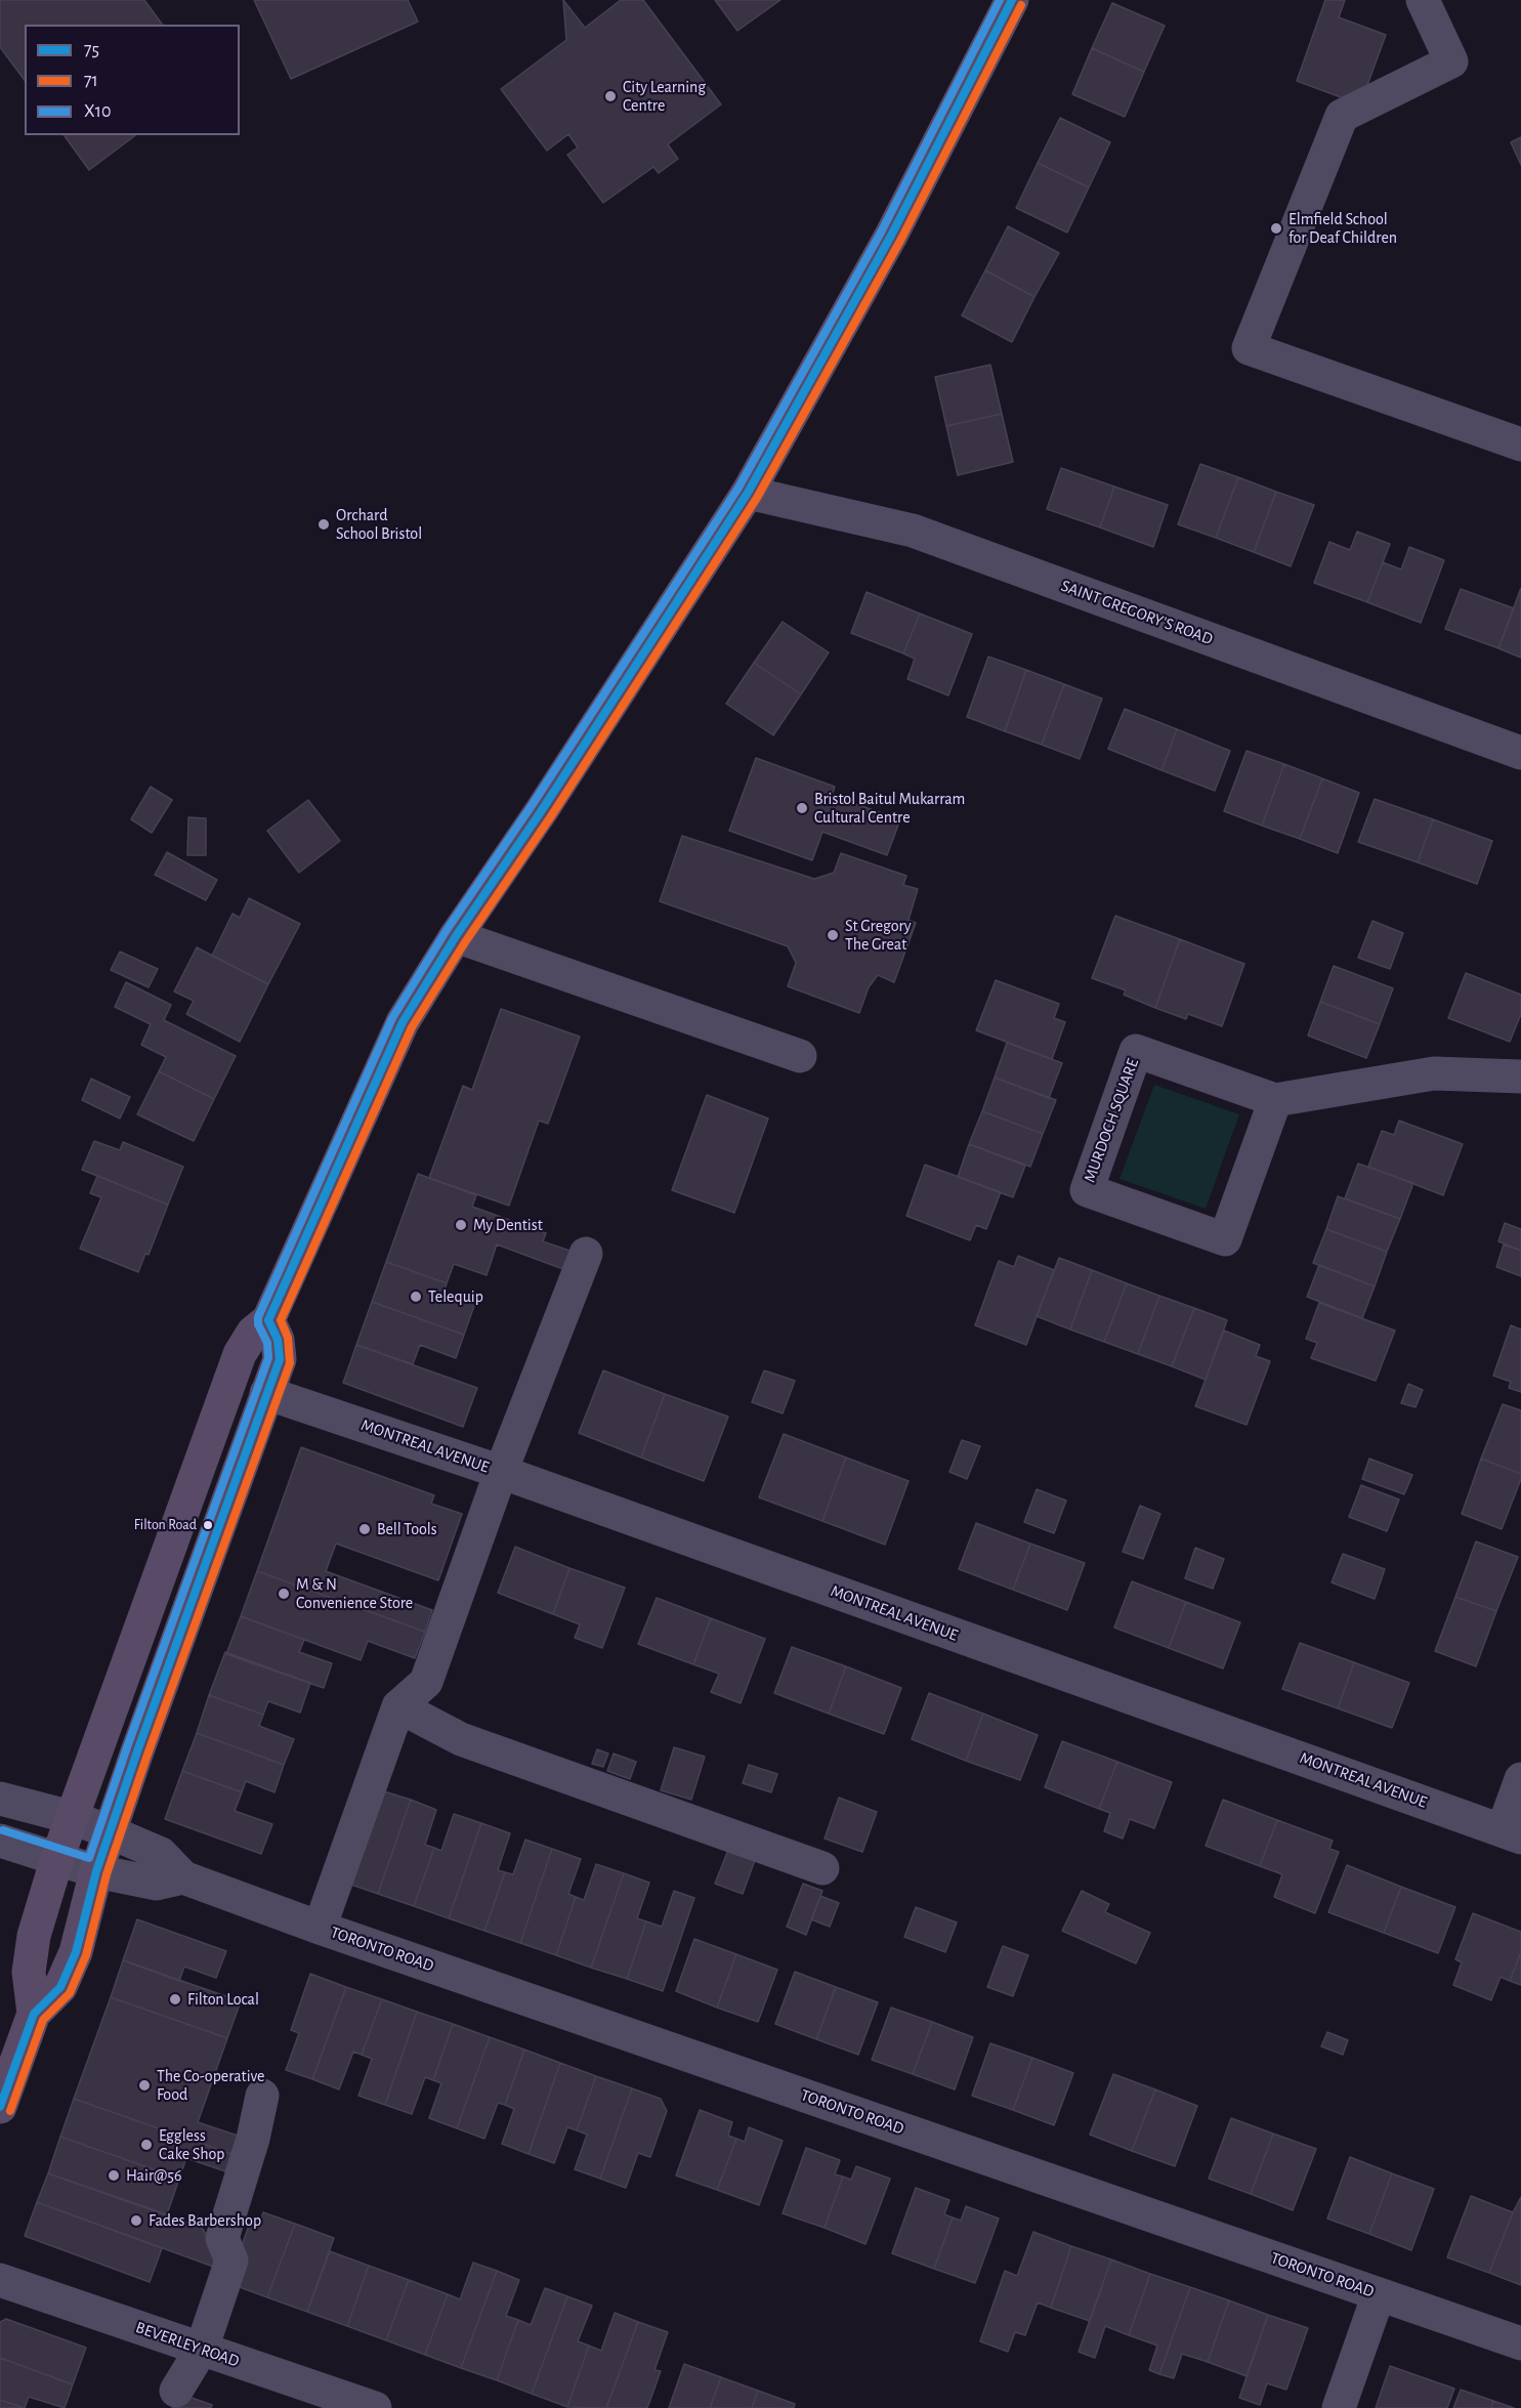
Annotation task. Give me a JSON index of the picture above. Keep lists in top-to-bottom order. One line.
{"streets":{"street":["SAINT GREGORY'S ROAD","MURDOCH SQUARE","MONTREAL AVENUE","TORONTO ROAD","BEVERLEY ROAD"]},"places":["City Learning Centre","Elmfield School for Deaf Children","Orchard School Bristol","Bristol Baitul Mukarram Cultural Centre","St Gregory The Great","My Dentist","Telequip","Filton Road","Bell Tools","M & N Convenience Store","Filton Local","The Co-operative Food","Eggless Cake Shop","Hair@56","Fades Barbershop"],"lines":["transit line 75","transit line X10","transit line 71"],"legend":["75","71","X10"]}
